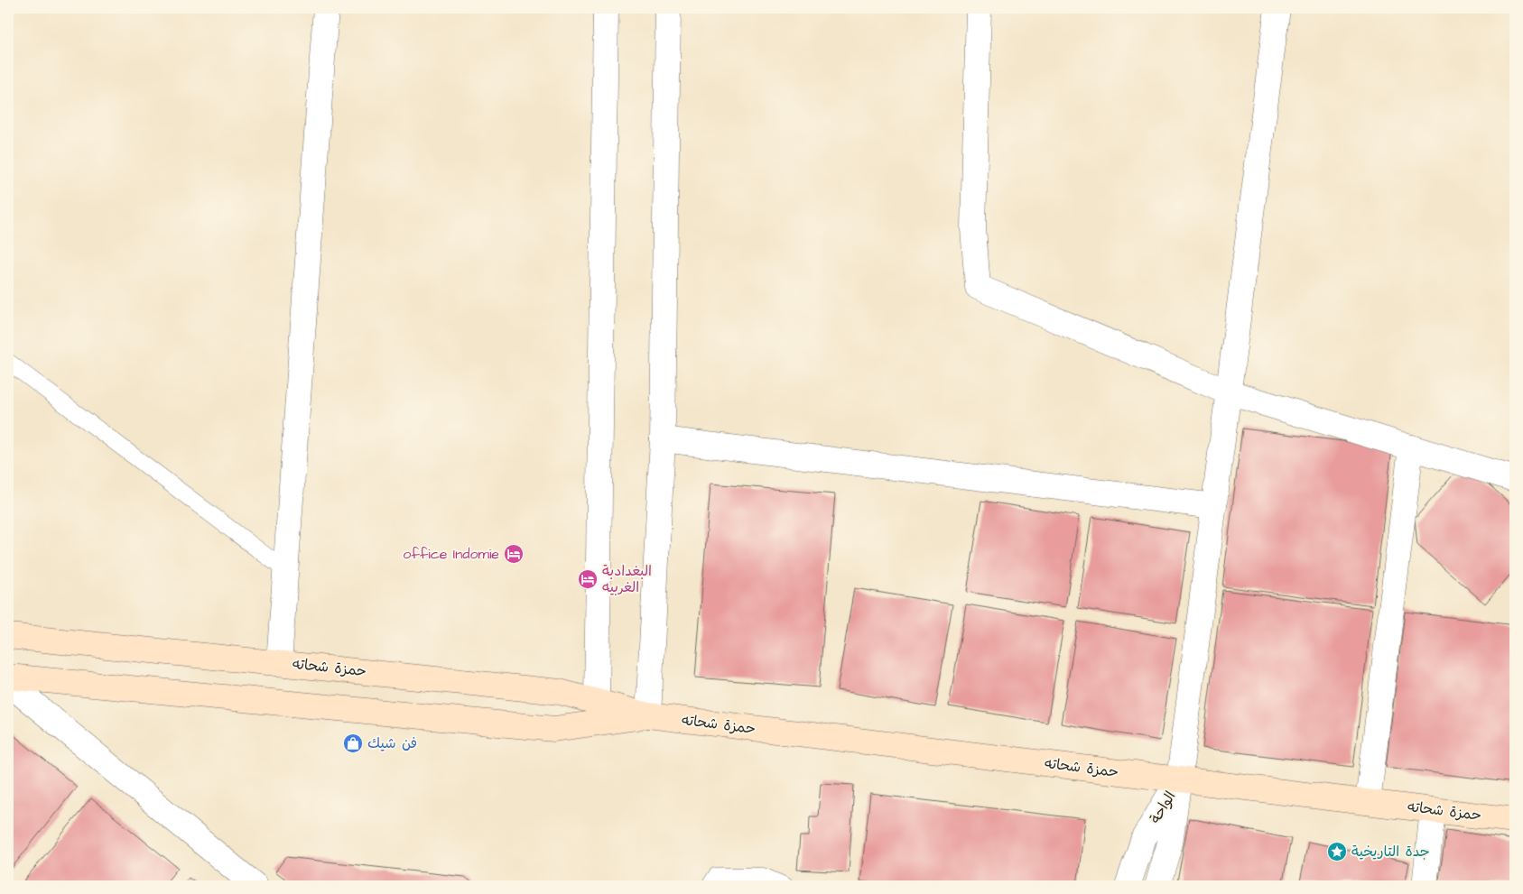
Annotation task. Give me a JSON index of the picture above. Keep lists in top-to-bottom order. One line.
{"streets":{"main road":["حمزة شحاته"],"street":["الواحة"]},"crossings":[["حمزة شحاته","الواحة"]],"places":{"hotel":["office Indomie","البغدادبة الغربيه"],"shop":["فن شيك"],"place":["جدة التاريخية"]}}
